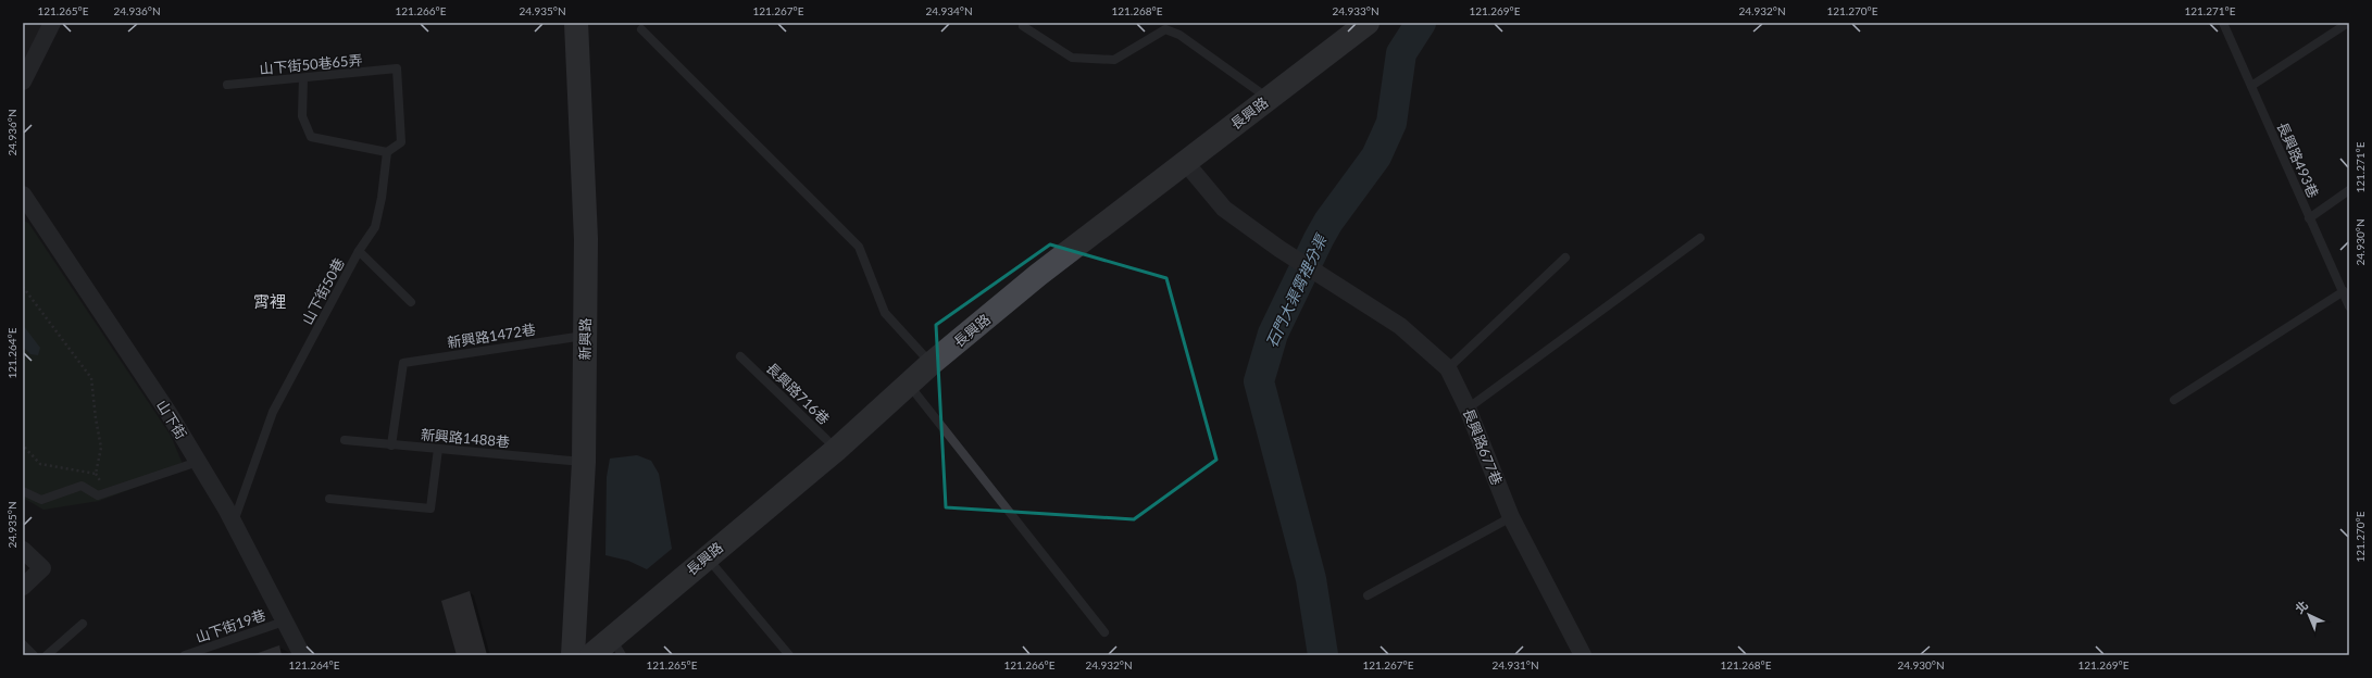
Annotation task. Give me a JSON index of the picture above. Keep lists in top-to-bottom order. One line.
{"streets":{"main road":["長興路","新興路"],"street":["山下街","長興路677巷"],"lane":["山下街50巷65弄","長興路493巷","山下街50巷","新興路1472巷","長興路716巷","新興路1488巷","山下街19巷"]},"crossings":[["山下街50巷65弄","山下街50巷"],["長興路","長興路716巷"],["長興路","長興路677巷"],["山下街50巷","山下街"],["新興路1472巷","新興路"],["新興路1472巷","新興路1488巷"],["新興路","新興路1488巷"],["山下街","山下街19巷"]],"districts":["霄裡"],"water":["石門大渠霄裡分渠"],"north":"top left","coordinates":["121.265°E","24.936°N","121.266°E","24.935°N","121.267°E","24.934°N","121.268°E","24.933°N","121.269°E","24.932°N","121.270°E","121.271°E","24.930°N","121.264°E","24.931°N"]}
